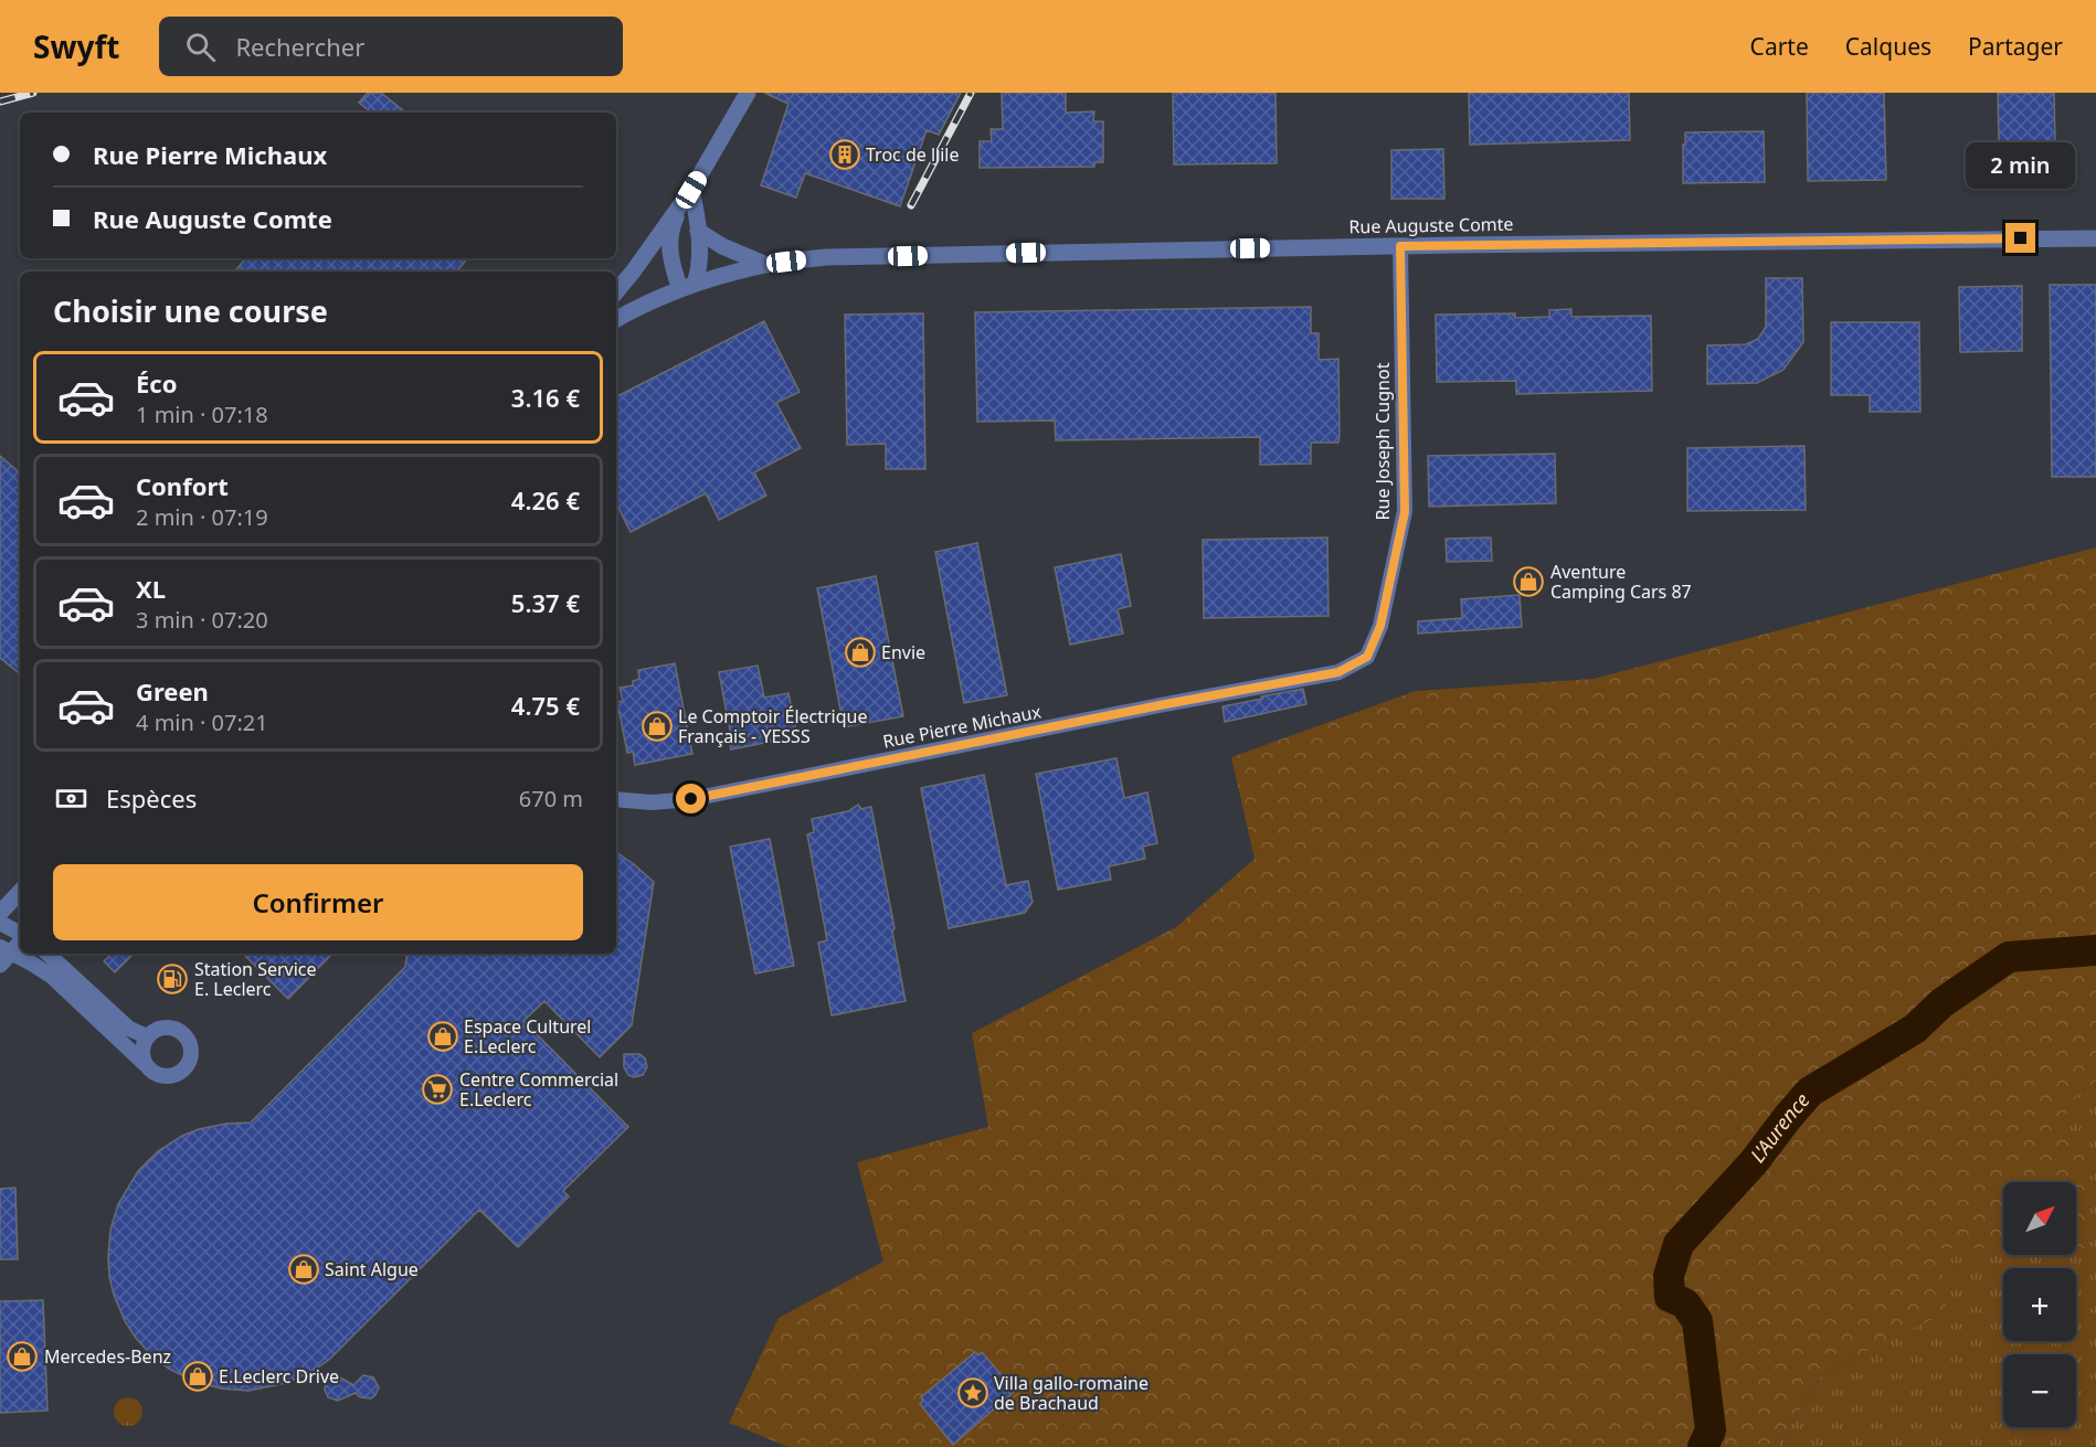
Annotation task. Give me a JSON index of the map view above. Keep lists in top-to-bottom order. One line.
{"streets":{"street":["Rue Auguste Comte","Rue Joseph Cugnot","Rue Pierre Michaux"]},"crossings":[["Rue Auguste Comte","Rue Joseph Cugnot"],["Rue Joseph Cugnot","Rue Pierre Michaux"]],"water":["L'Aurence"],"places":{"building":["Troc de l ile"],"shop":["Aventure Camping Cars 87","Envie","Le Comptoir Électrique Français - YESSS","Espace Culturel E.Leclerc","Saint Algue","Mercedes-Benz","E.Leclerc Drive"],"fuel station":["Station Service E. Leclerc"],"supermarket":["Centre Commercial E.Leclerc"],"place":["Villa gallo-romaine de Brachaud"]},"north":"top right","page":{"header":"Swyft","search":"Rechercher","nav":["Carte","Calques","Partager"],"banner":["Rue Pierre Michaux","Rue Auguste Comte"],"bubble":"2 min","heading":"Choisir une course","list":[{"name":"Éco","note":"1 min · 07:18","value":"3.16 €"},{"name":"Confort","note":"2 min · 07:19","value":"4.26 €"},{"name":"XL","note":"3 min · 07:20","value":"5.37 €"},{"name":"Green","note":"4 min · 07:21","value":"4.75 €"}],"pay":["Espèces","670 m"],"buttons":"Confirmer","map_buttons":["+","−"]}}
